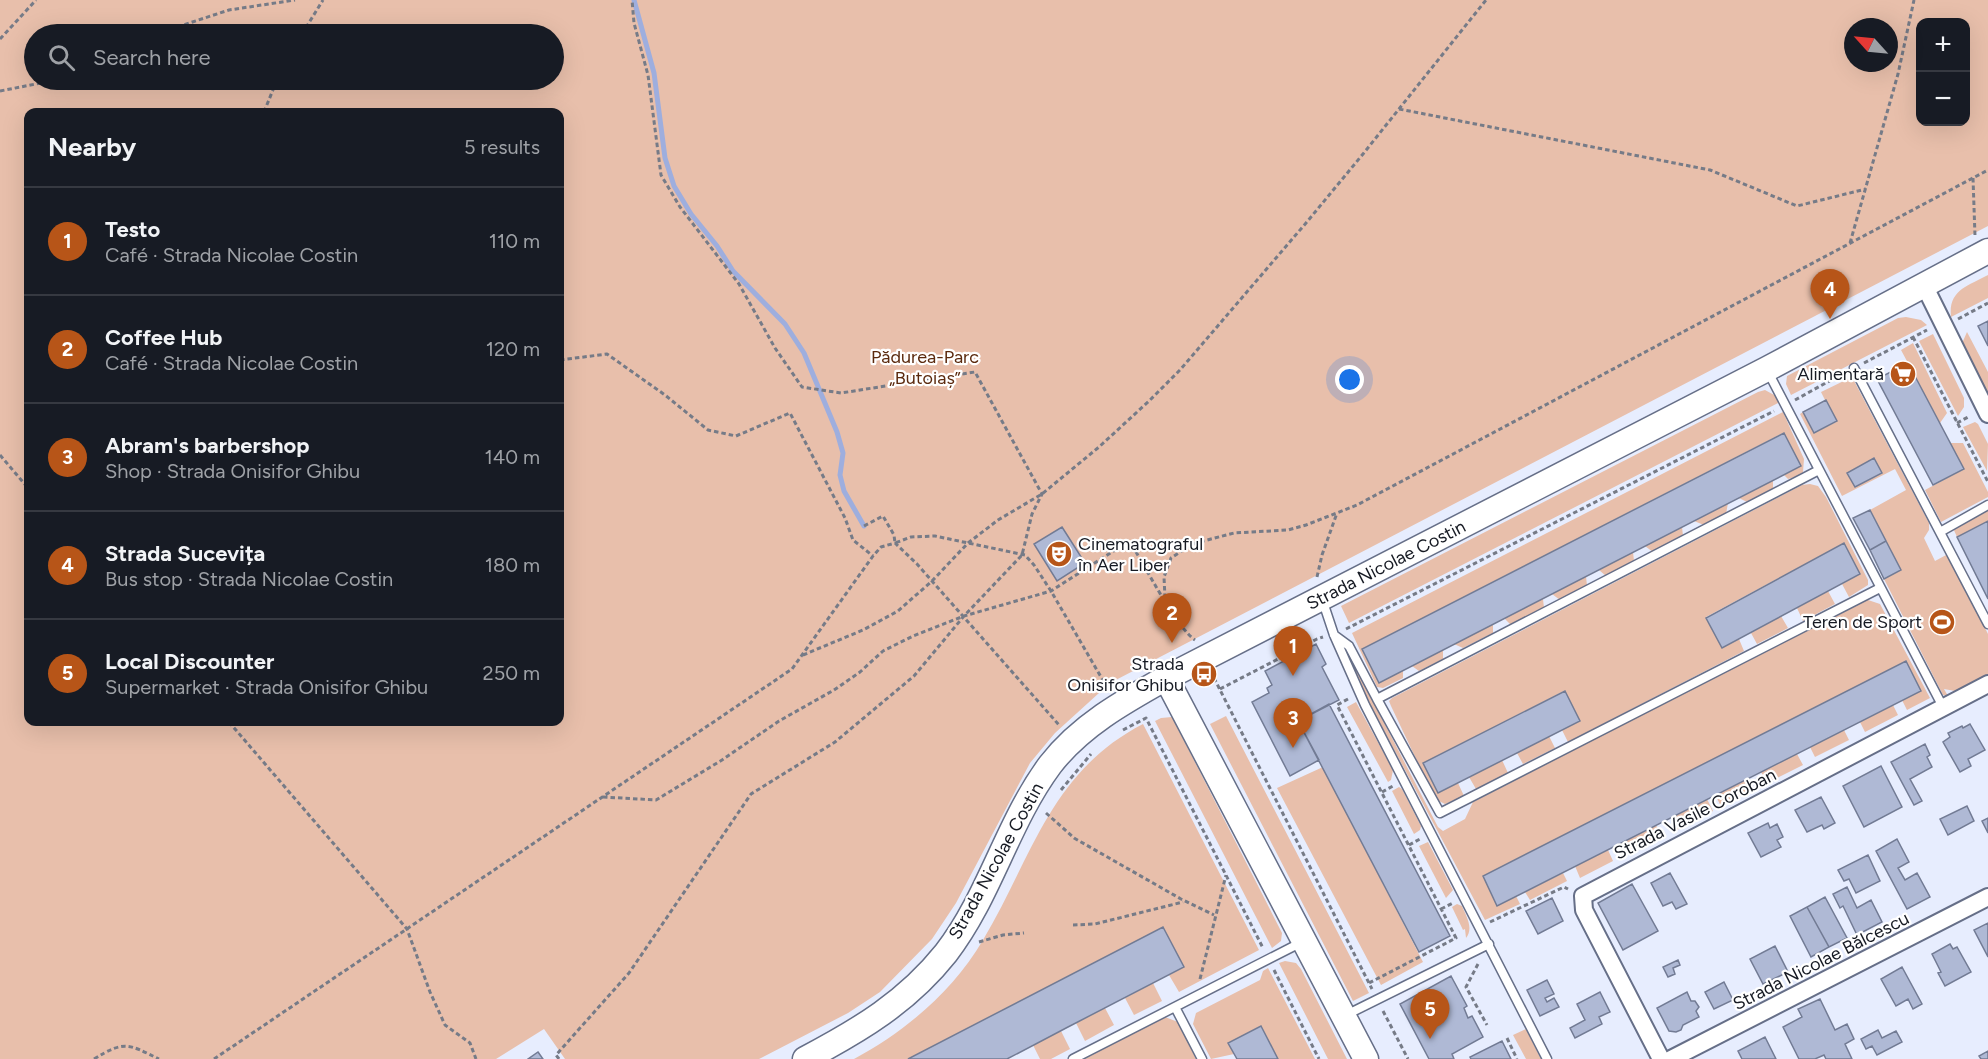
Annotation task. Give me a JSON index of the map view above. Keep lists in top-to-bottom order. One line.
{"streets":{"main road":["Strada Nicolae Costin"],"street":["Strada Vasile Coroban","Strada Nicolae Bălcescu"]},"parks":["Pădurea-Parc „Butoiaș”"],"places":{"supermarket":["Alimentară"],"theatre":["Cinematograful în Aer Liber"],"sports":["Teren de Sport"],"bus stop":["Strada Onisifor Ghibu"]},"north":"top left","page":{"map_buttons":["+","−"],"search":"Search here","heading":["Nearby","5 results"],"list":[{"mark":"1","name":"Testo","note":"Café · Strada Nicolae Costin","value":"110 m"},{"mark":"2","name":"Coffee Hub","note":"Café · Strada Nicolae Costin","value":"120 m"},{"mark":"3","name":"Abram's barbershop","note":"Shop · Strada Onisifor Ghibu","value":"140 m"},{"mark":"4","name":"Strada Sucevița","note":"Bus stop · Strada Nicolae Costin","value":"180 m"},{"mark":"5","name":"Local Discounter","note":"Supermarket · Strada Onisifor Ghibu","value":"250 m"}],"pins":["4","2","1","3","5"]}}
